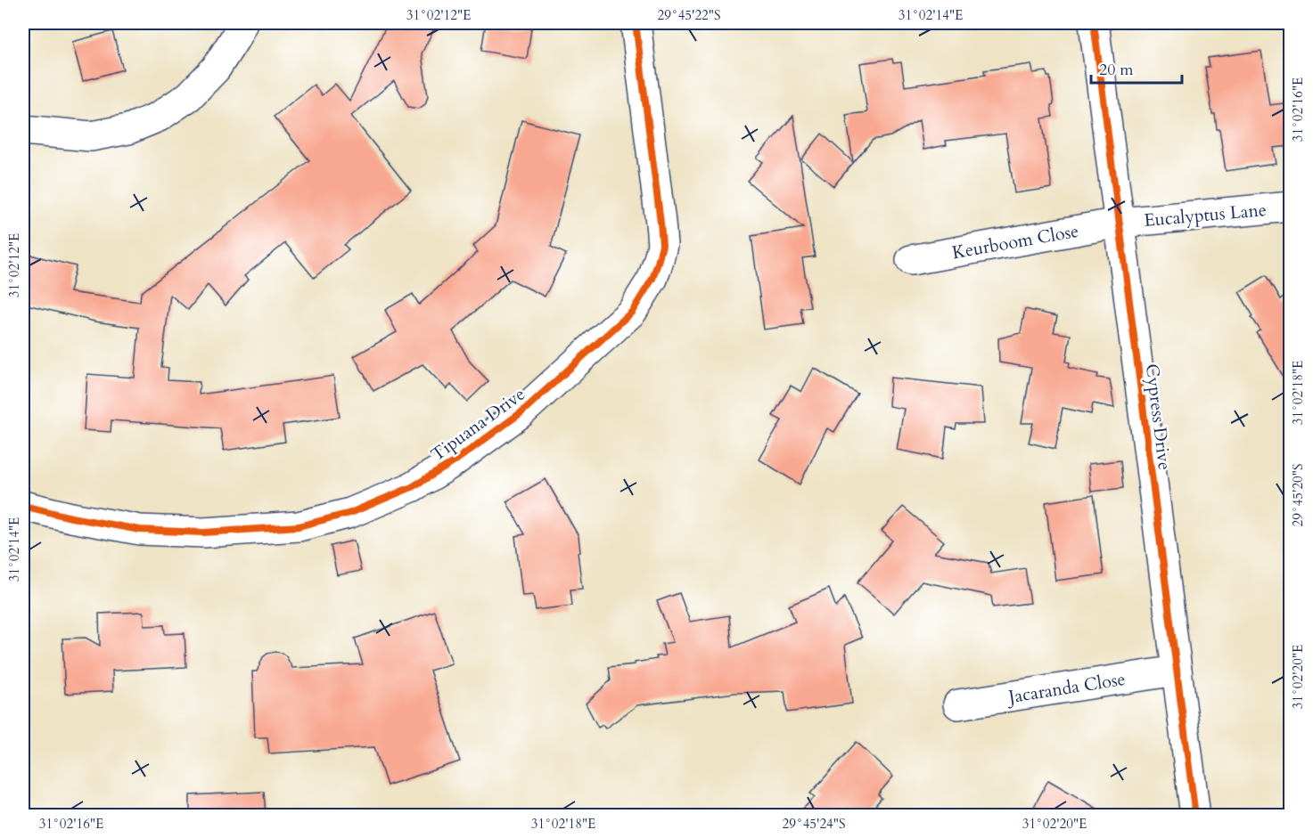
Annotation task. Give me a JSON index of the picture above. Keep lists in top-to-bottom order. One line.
{"streets":{"street":["Eucalyptus Lane","Keurboom Close","Cypress Drive","Tipuana Drive","Jacaranda Close"]},"crossings":[["Eucalyptus Lane","Keurboom Close"],["Eucalyptus Lane","Cypress Drive"],["Keurboom Close","Cypress Drive"],["Cypress Drive","Jacaranda Close"]],"scale_bar":"20 m","coordinates":["31°02'12\"E","29°45'22\"S","31°02'14\"E","31°02'16\"E","31°02'18\"E","29°45'20\"S","31°02'20\"E","29°45'24\"S"]}
